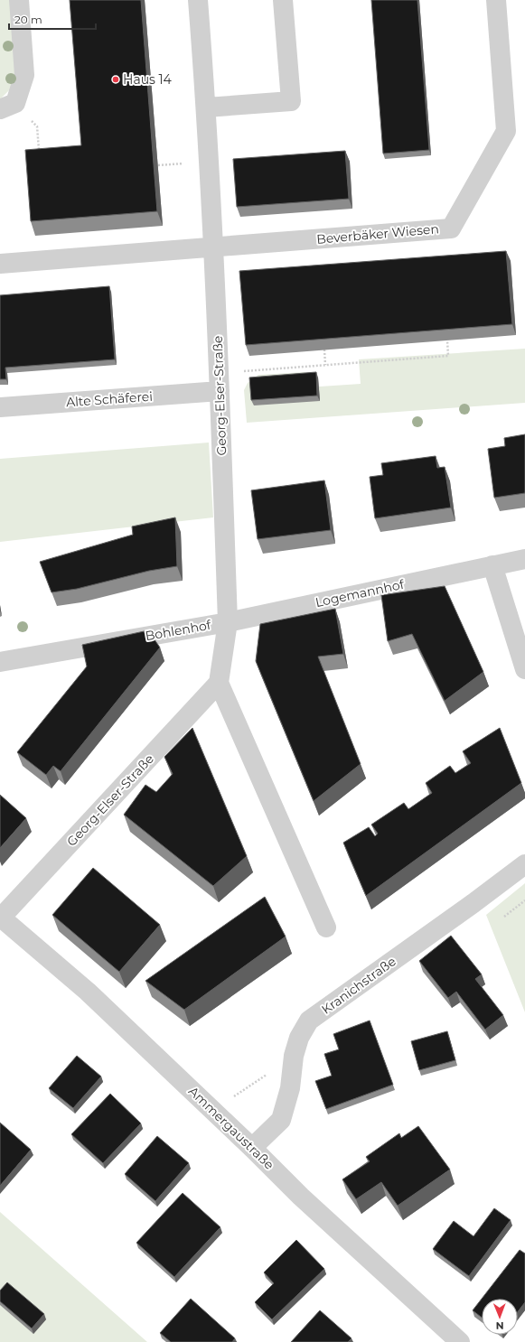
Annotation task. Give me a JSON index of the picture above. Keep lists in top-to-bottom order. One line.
{"streets":{"street":["Beverbäker Wiesen","Georg-Elser-Straße","Alte Schäferei","Logemannhof","Bohlenhof","Kranichstraße","Ammergaustraße"]},"crossings":[["Beverbäker Wiesen","Georg-Elser-Straße"],["Georg-Elser-Straße","Alte Schäferei"],["Georg-Elser-Straße","Logemannhof"],["Georg-Elser-Straße","Bohlenhof"],["Georg-Elser-Straße","Ammergaustraße"],["Logemannhof","Bohlenhof"],["Kranichstraße","Ammergaustraße"]],"places":["Haus 14"],"scale_bar":"20 m","north":"bottom"}
